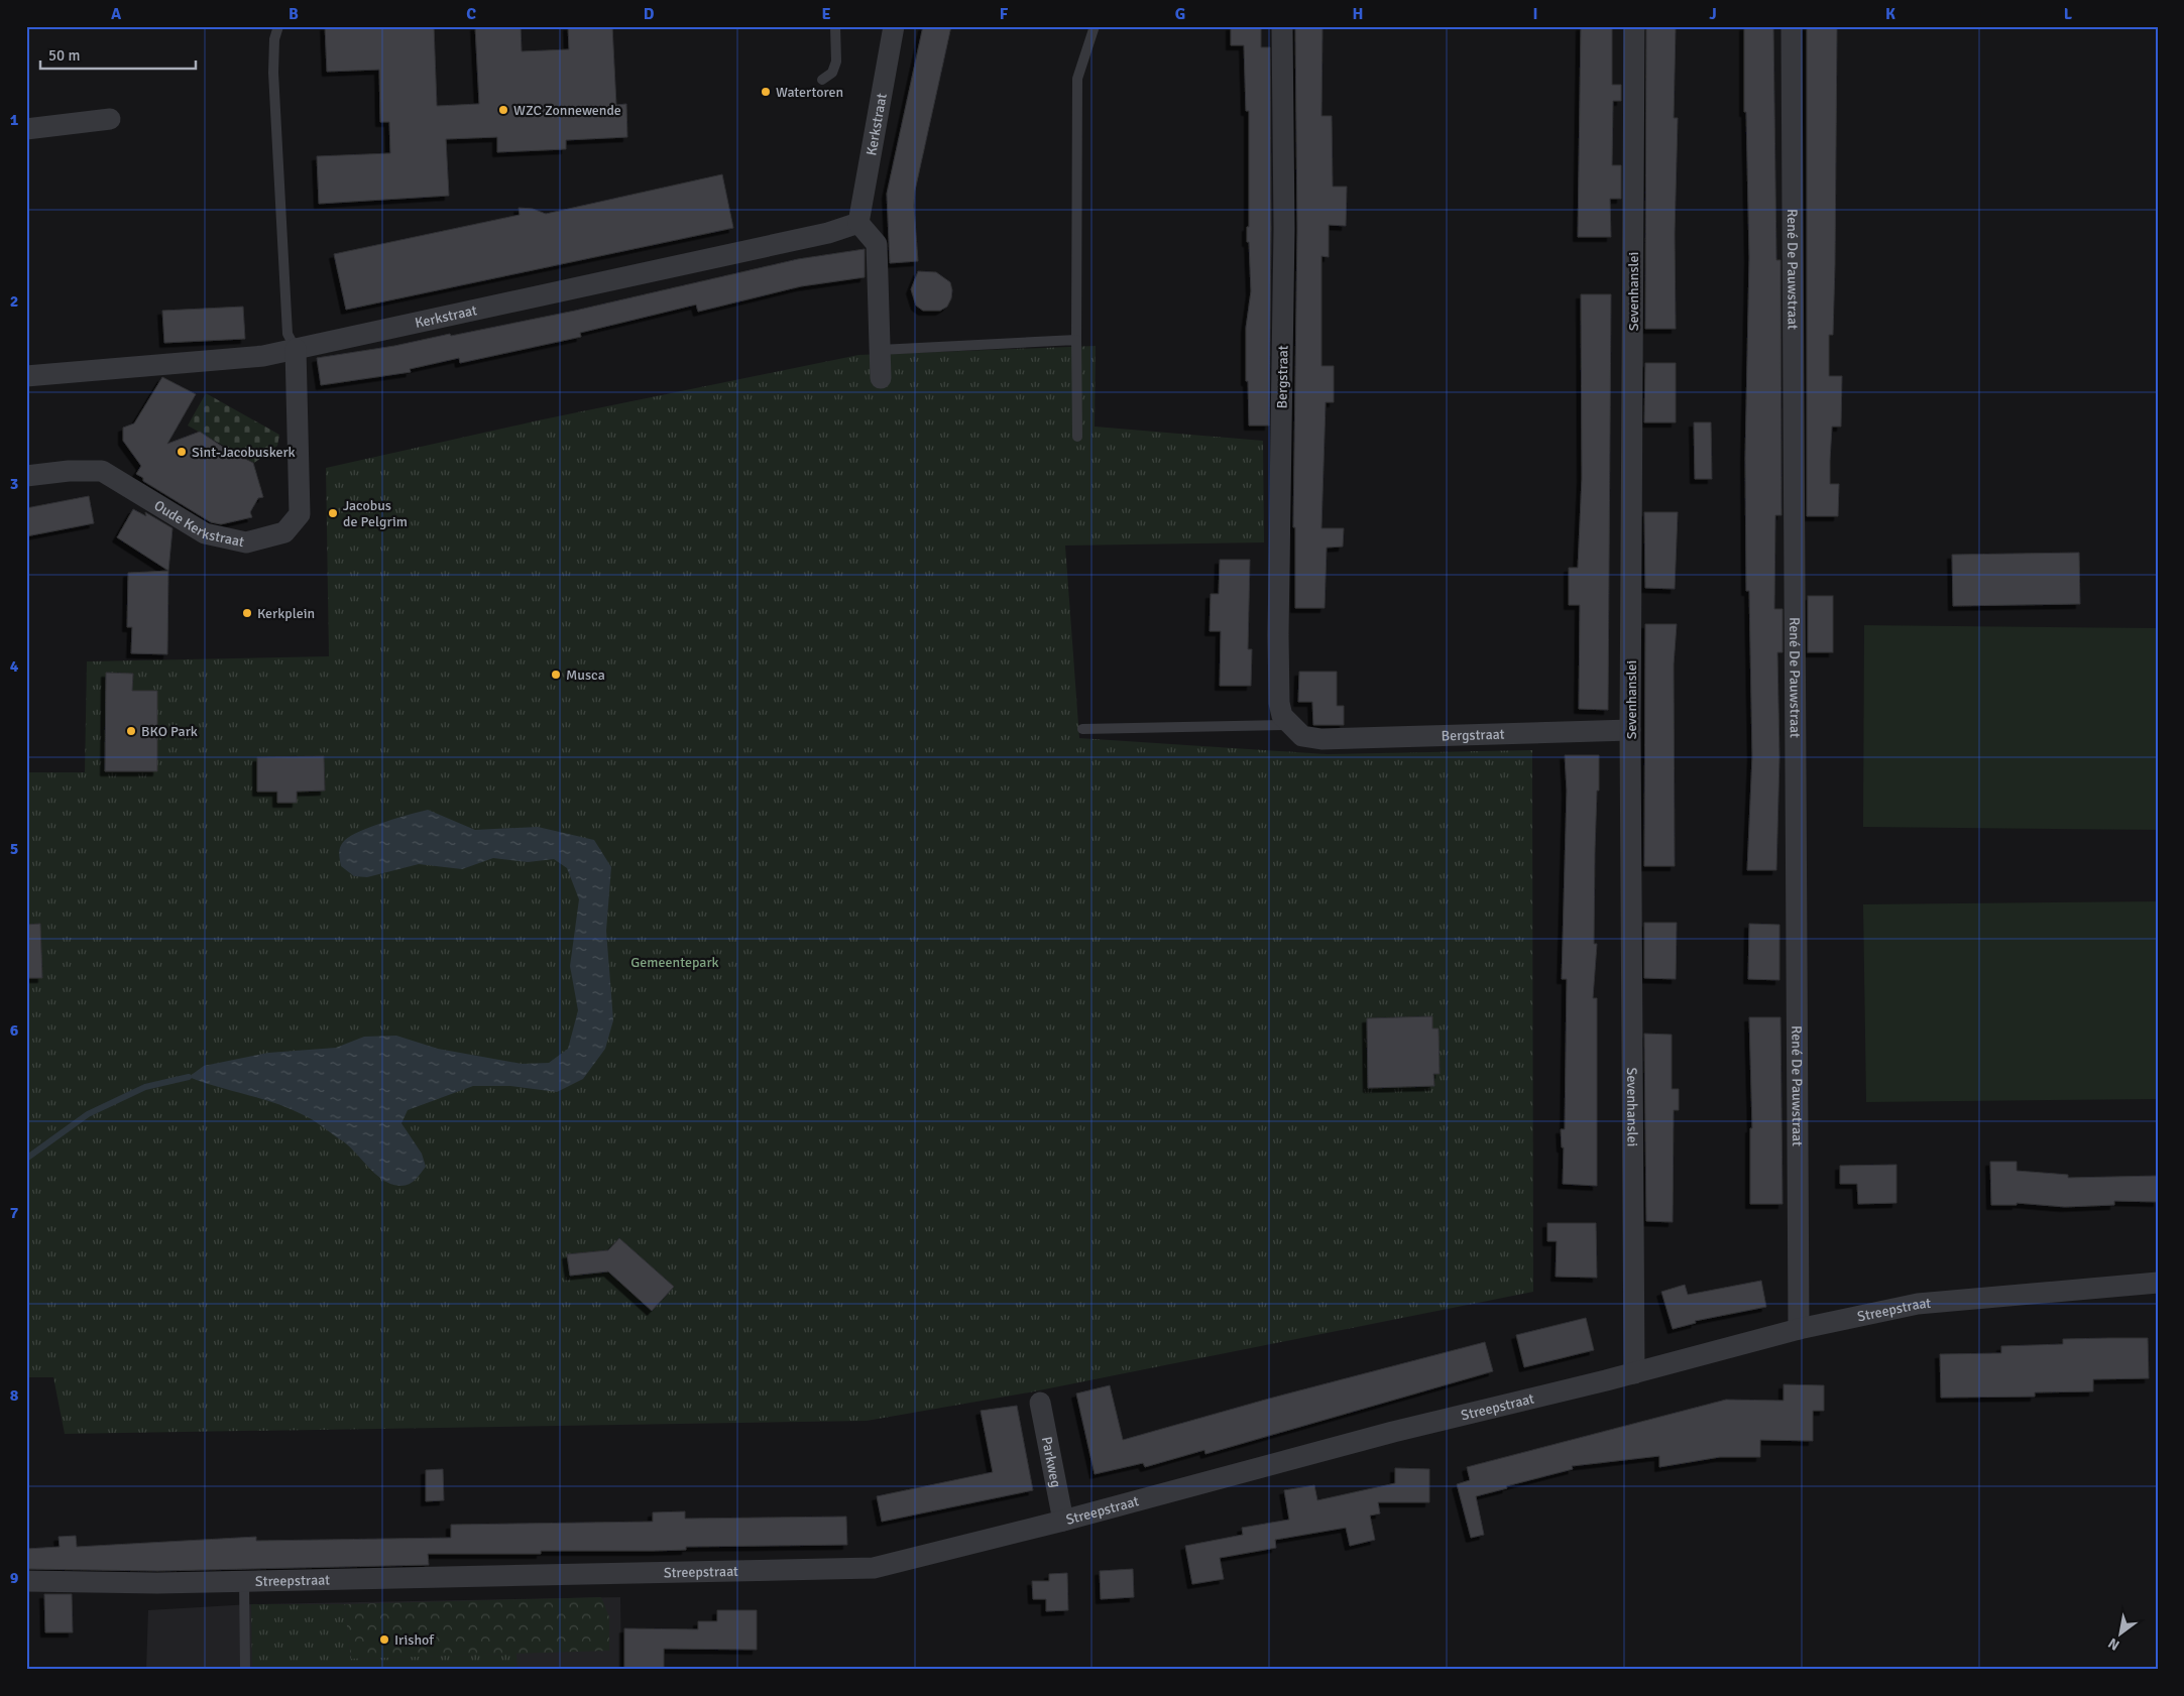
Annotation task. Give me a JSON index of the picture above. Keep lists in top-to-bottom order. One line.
{"streets":{"street":["Kerkstraat","René De Pauwstraat","Sevenhanslei","Bergstraat","Oude Kerkstraat","Streepstraat","Parkweg"]},"crossings":[["Kerkstraat","Oude Kerkstraat"],["René De Pauwstraat","Streepstraat"],["Sevenhanslei","Bergstraat"],["Sevenhanslei","Streepstraat"],["Streepstraat","Parkweg"]],"parks":["Gemeentepark"],"places":["Watertoren","WZC Zonnewende","Sint-Jacobuskerk","Jacobus de Pelgrim","Kerkplein","Musca","BKO Park","Irishof"],"scale_bar":"50 m","north":"bottom left","grid":{"columns":["A","B","C","D","E","F","G","H","I","J","K","L"],"rows":["1","2","3","4","5","6","7","8","9"]}}
